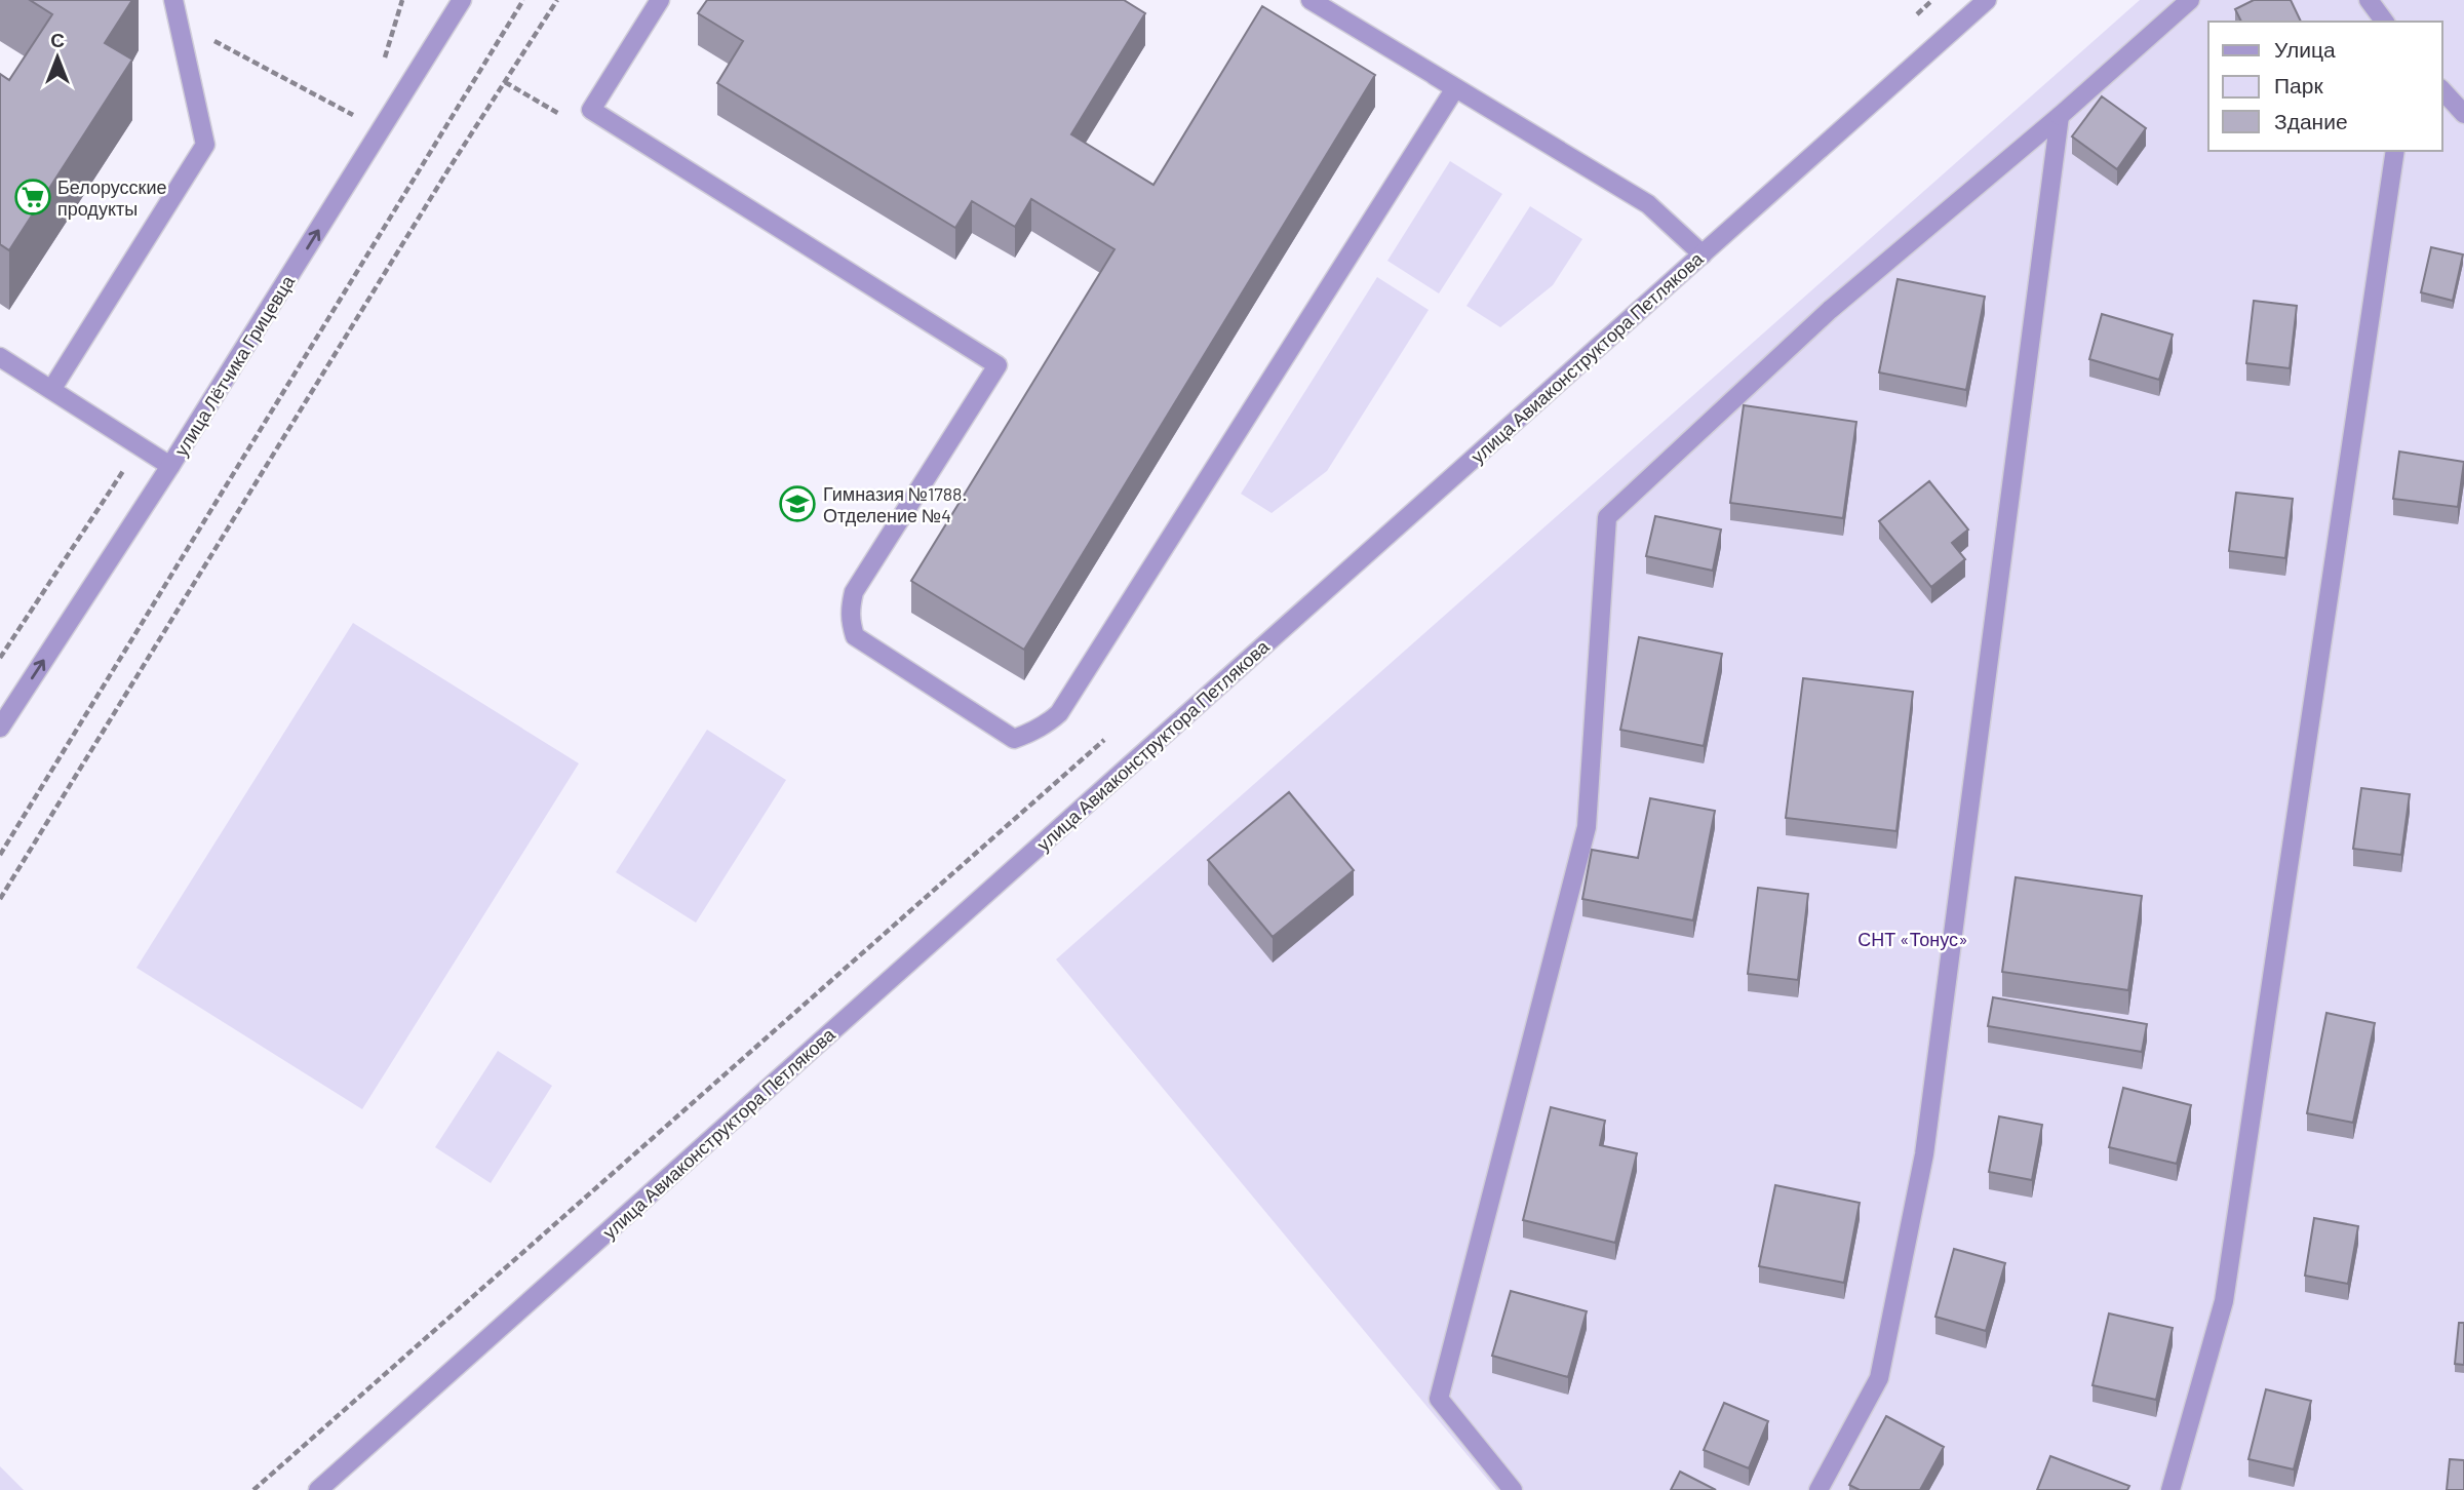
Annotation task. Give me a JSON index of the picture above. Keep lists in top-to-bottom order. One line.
{"streets":{"street":["улица Авиаконструктора Петлякова","улица Лётчика Грицевца"]},"parks":["СНТ «Тонус»"],"places":{"supermarket":["Белорусские продукты"],"school or university":["Гимназия №1788. Отделение №4"]},"legend":["Улица","Парк","Здание"],"north":"top"}
